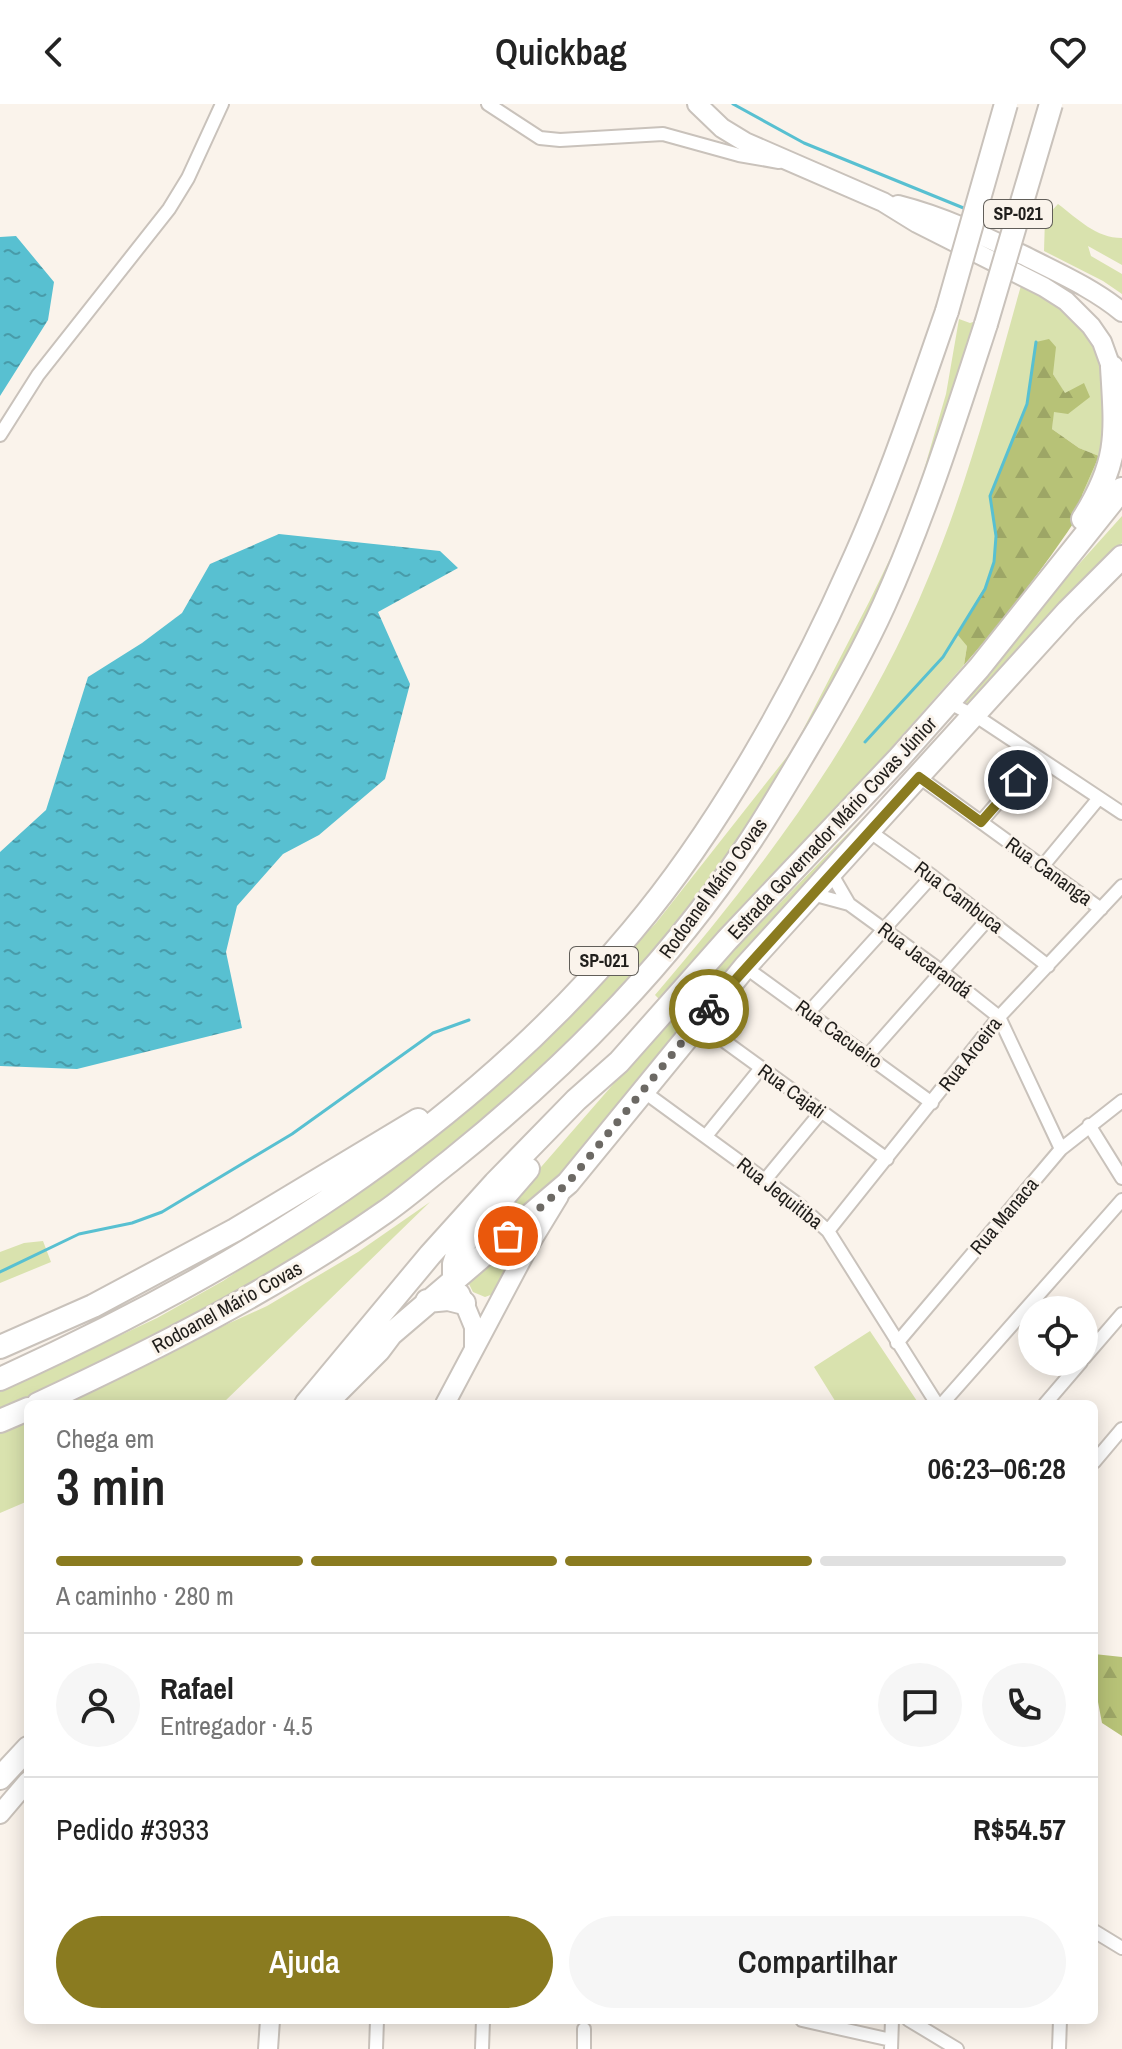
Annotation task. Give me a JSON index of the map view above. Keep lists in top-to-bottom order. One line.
{"streets":{"highway":["SP-021","Estrada Governador Mário Covas Júnior","Rodoanel Mário Covas"],"street":["Rua Cananga","Rua Cambuca","Rua Jacarandá","Rua Cacueiro","Rua Aroeira","Rua Cajati","Rua Jequitiba","Rua Manaca"]},"crossings":[["Estrada Governador Mário Covas Júnior","Rua Cananga"],["Estrada Governador Mário Covas Júnior","Rua Cambuca"],["Estrada Governador Mário Covas Júnior","Rua Jacarandá"],["Estrada Governador Mário Covas Júnior","Rua Cacueiro"],["Estrada Governador Mário Covas Júnior","Rua Cajati"],["Estrada Governador Mário Covas Júnior","Rua Jequitiba"],["Rua Cananga","Rua Aroeira"],["Rua Cambuca","Rua Aroeira"],["Rua Jacarandá","Rua Aroeira"],["Rua Jacarandá","Rua Manaca"],["Rua Cacueiro","Rua Aroeira"],["Rua Aroeira","Rua Cajati"],["Rua Aroeira","Rua Jequitiba"],["Rua Jequitiba","Rua Manaca"]],"page":{"header":"Quickbag","heading":["3 min","Chega em","06:23–06:28"],"panel":["Rafael","Entregador · 4.5","Pedido #3933","R$54.57"],"bar":"A caminho · 280 m","buttons":["Ajuda","Compartilhar"]}}
